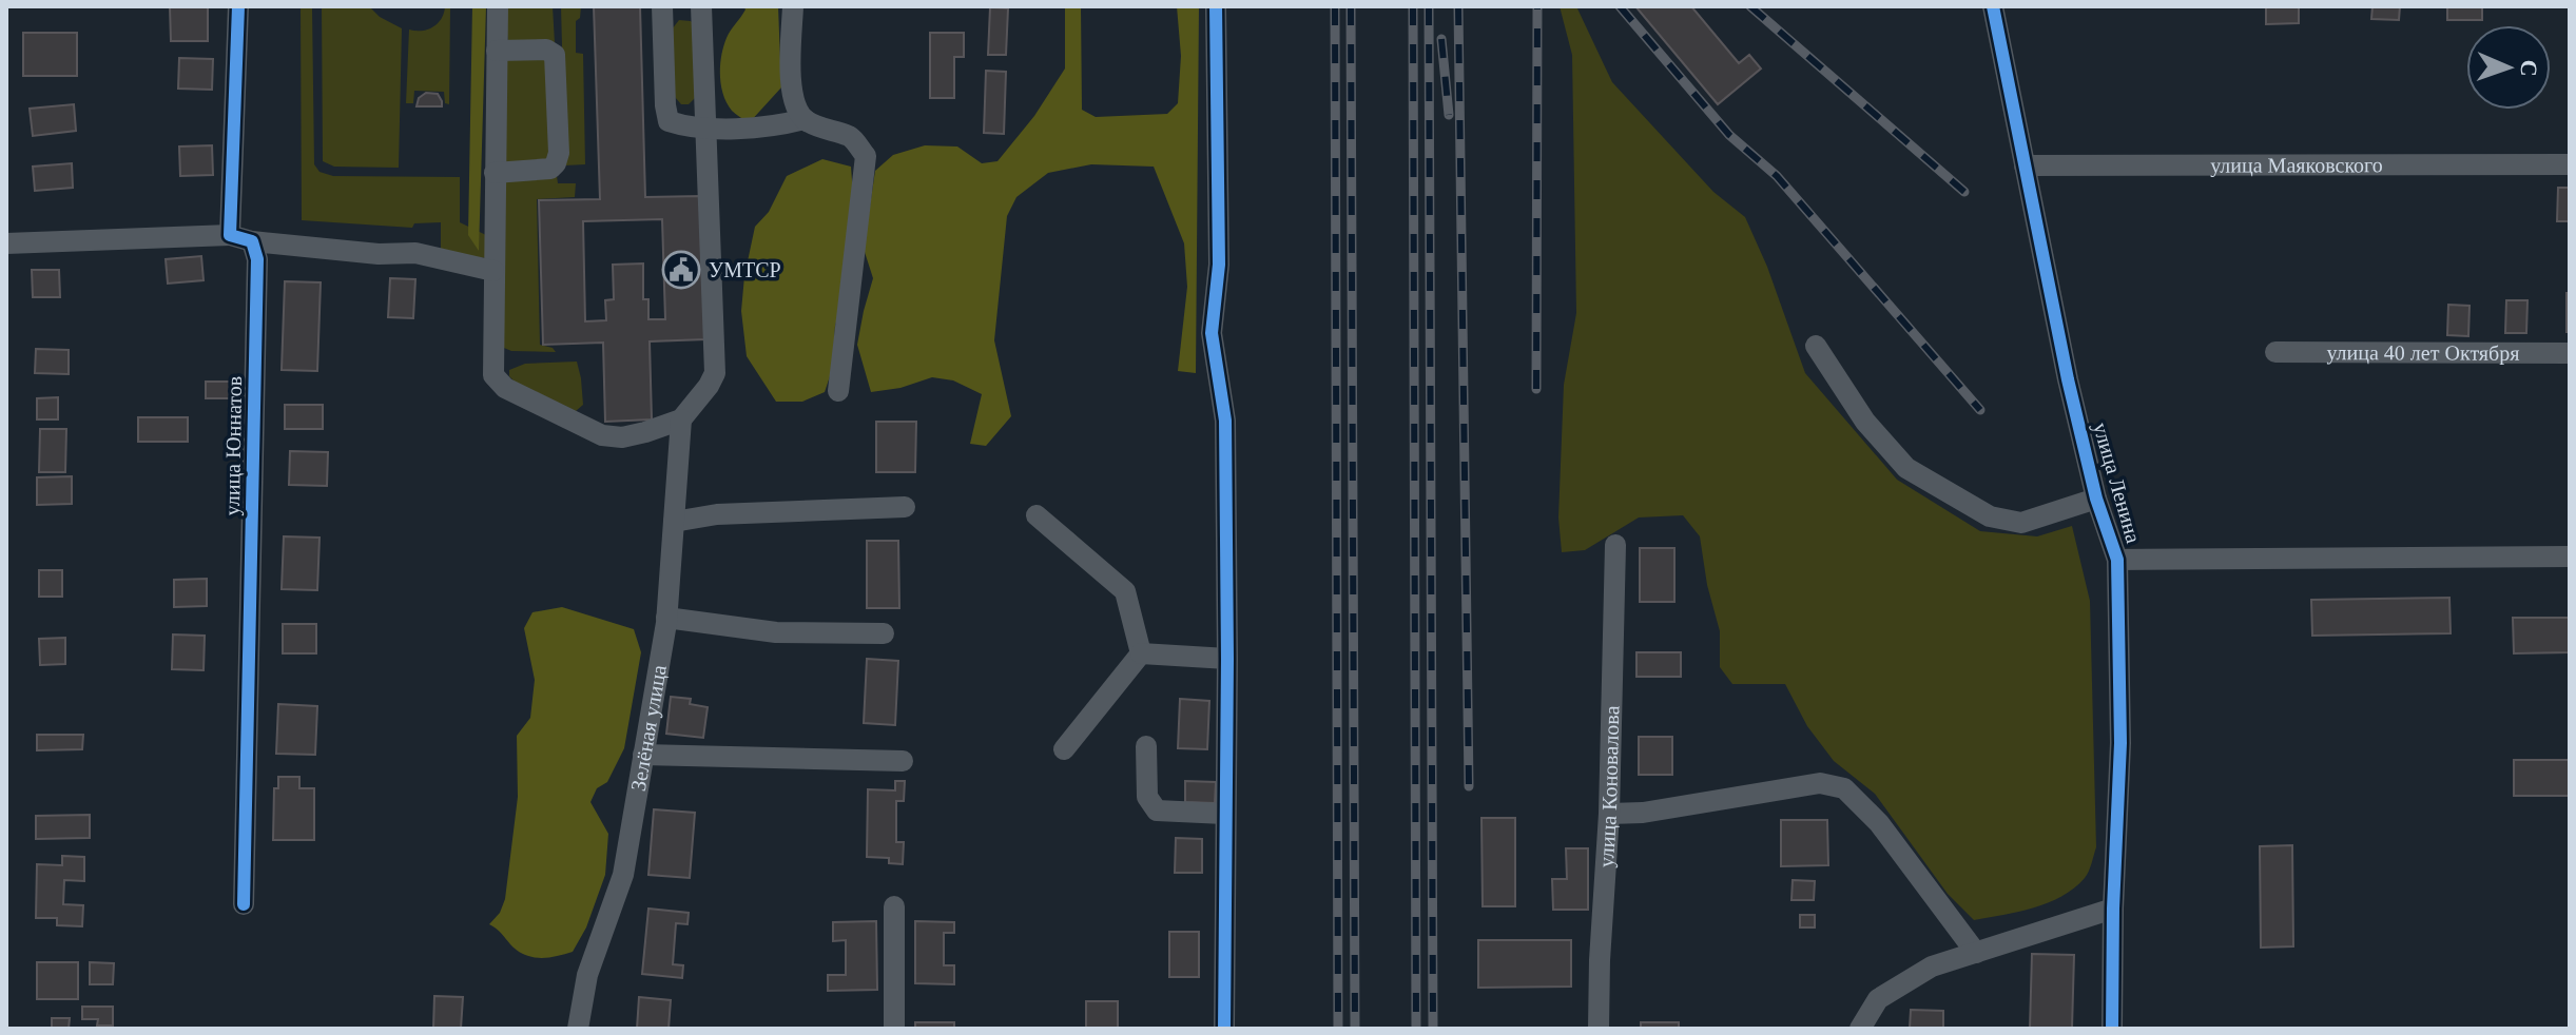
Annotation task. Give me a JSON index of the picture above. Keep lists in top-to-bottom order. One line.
{"streets":{"street":["улица Маяковского","улица 40 лет Октября","улица Юннатов","улица Ленина","Зелёная улица","улица Коновалова"]},"crossings":[["улица Маяковского","улица Ленина"]],"places":{"public building":["УМТСР"]},"north":"right"}
